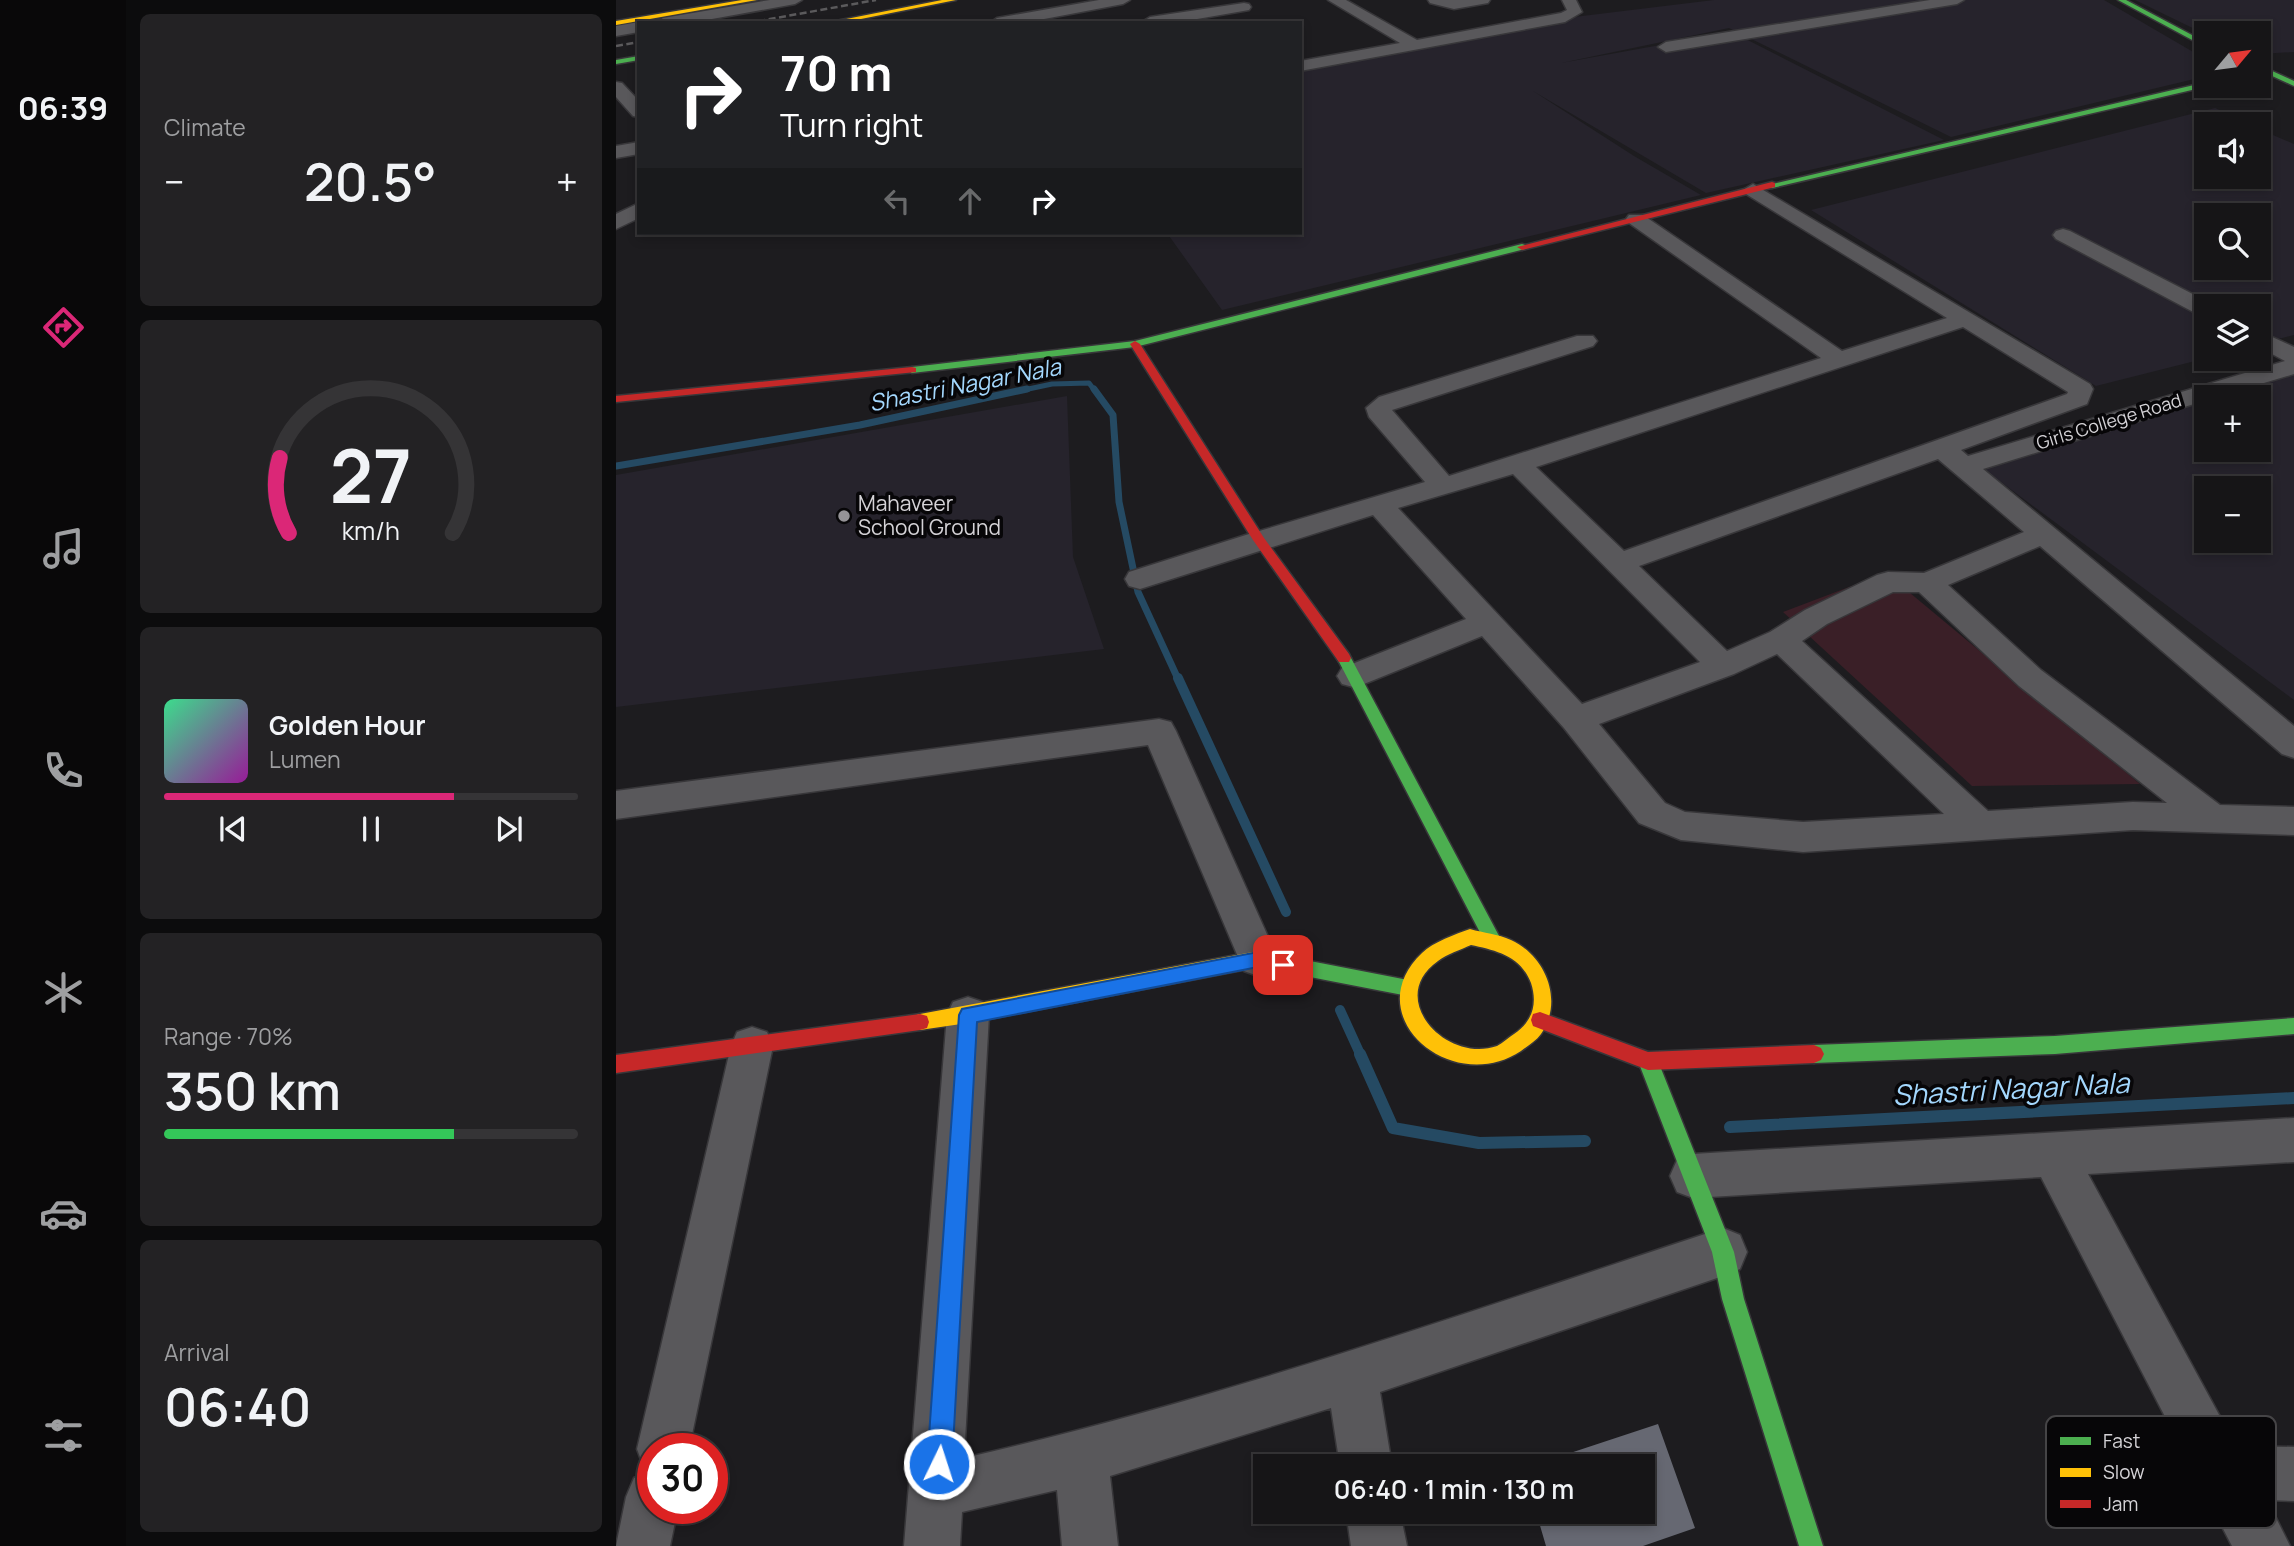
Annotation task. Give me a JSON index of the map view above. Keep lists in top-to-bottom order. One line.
{"streets":{"street":["Girls College Road"]},"water":["Shastri Nagar Nala"],"places":["Mahaveer School Ground"],"legend":["Fast","Slow","Jam"],"north":"top right","page":{"tabs":"06:39","tile":["Climate",["Range · 70%","350 km"],["Arrival","06:40"]],"map_buttons":["+","−"],"turn":["70 m","Turn right"],"heat":["−","20.5°","+"],"song":["Golden Hour","Lumen"],"limit":"30","trip":"06:40 · 1 min · 130 m","gauge":["27","km/h"]}}
